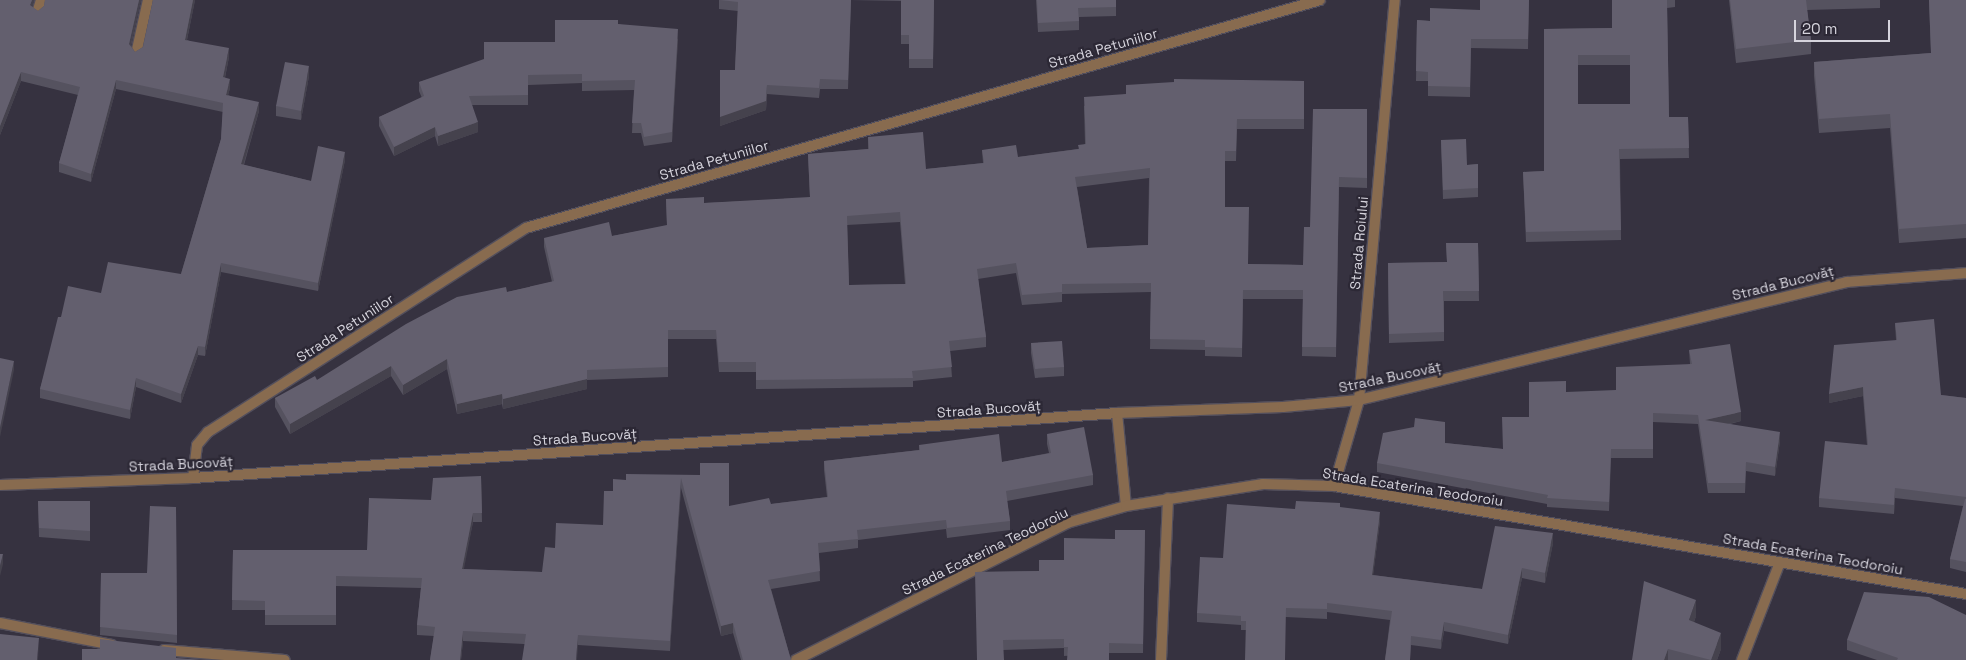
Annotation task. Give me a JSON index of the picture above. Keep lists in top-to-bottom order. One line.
{"streets":{"street":["Strada Petuniilor","Strada Roiului","Strada Bucovăț","Strada Ecaterina Teodoroiu"]},"crossings":[["Strada Petuniilor","Strada Bucovăț"],["Strada Roiului","Strada Bucovăț"],["Strada Roiului","Strada Ecaterina Teodoroiu"]],"scale_bar":"20 m"}
